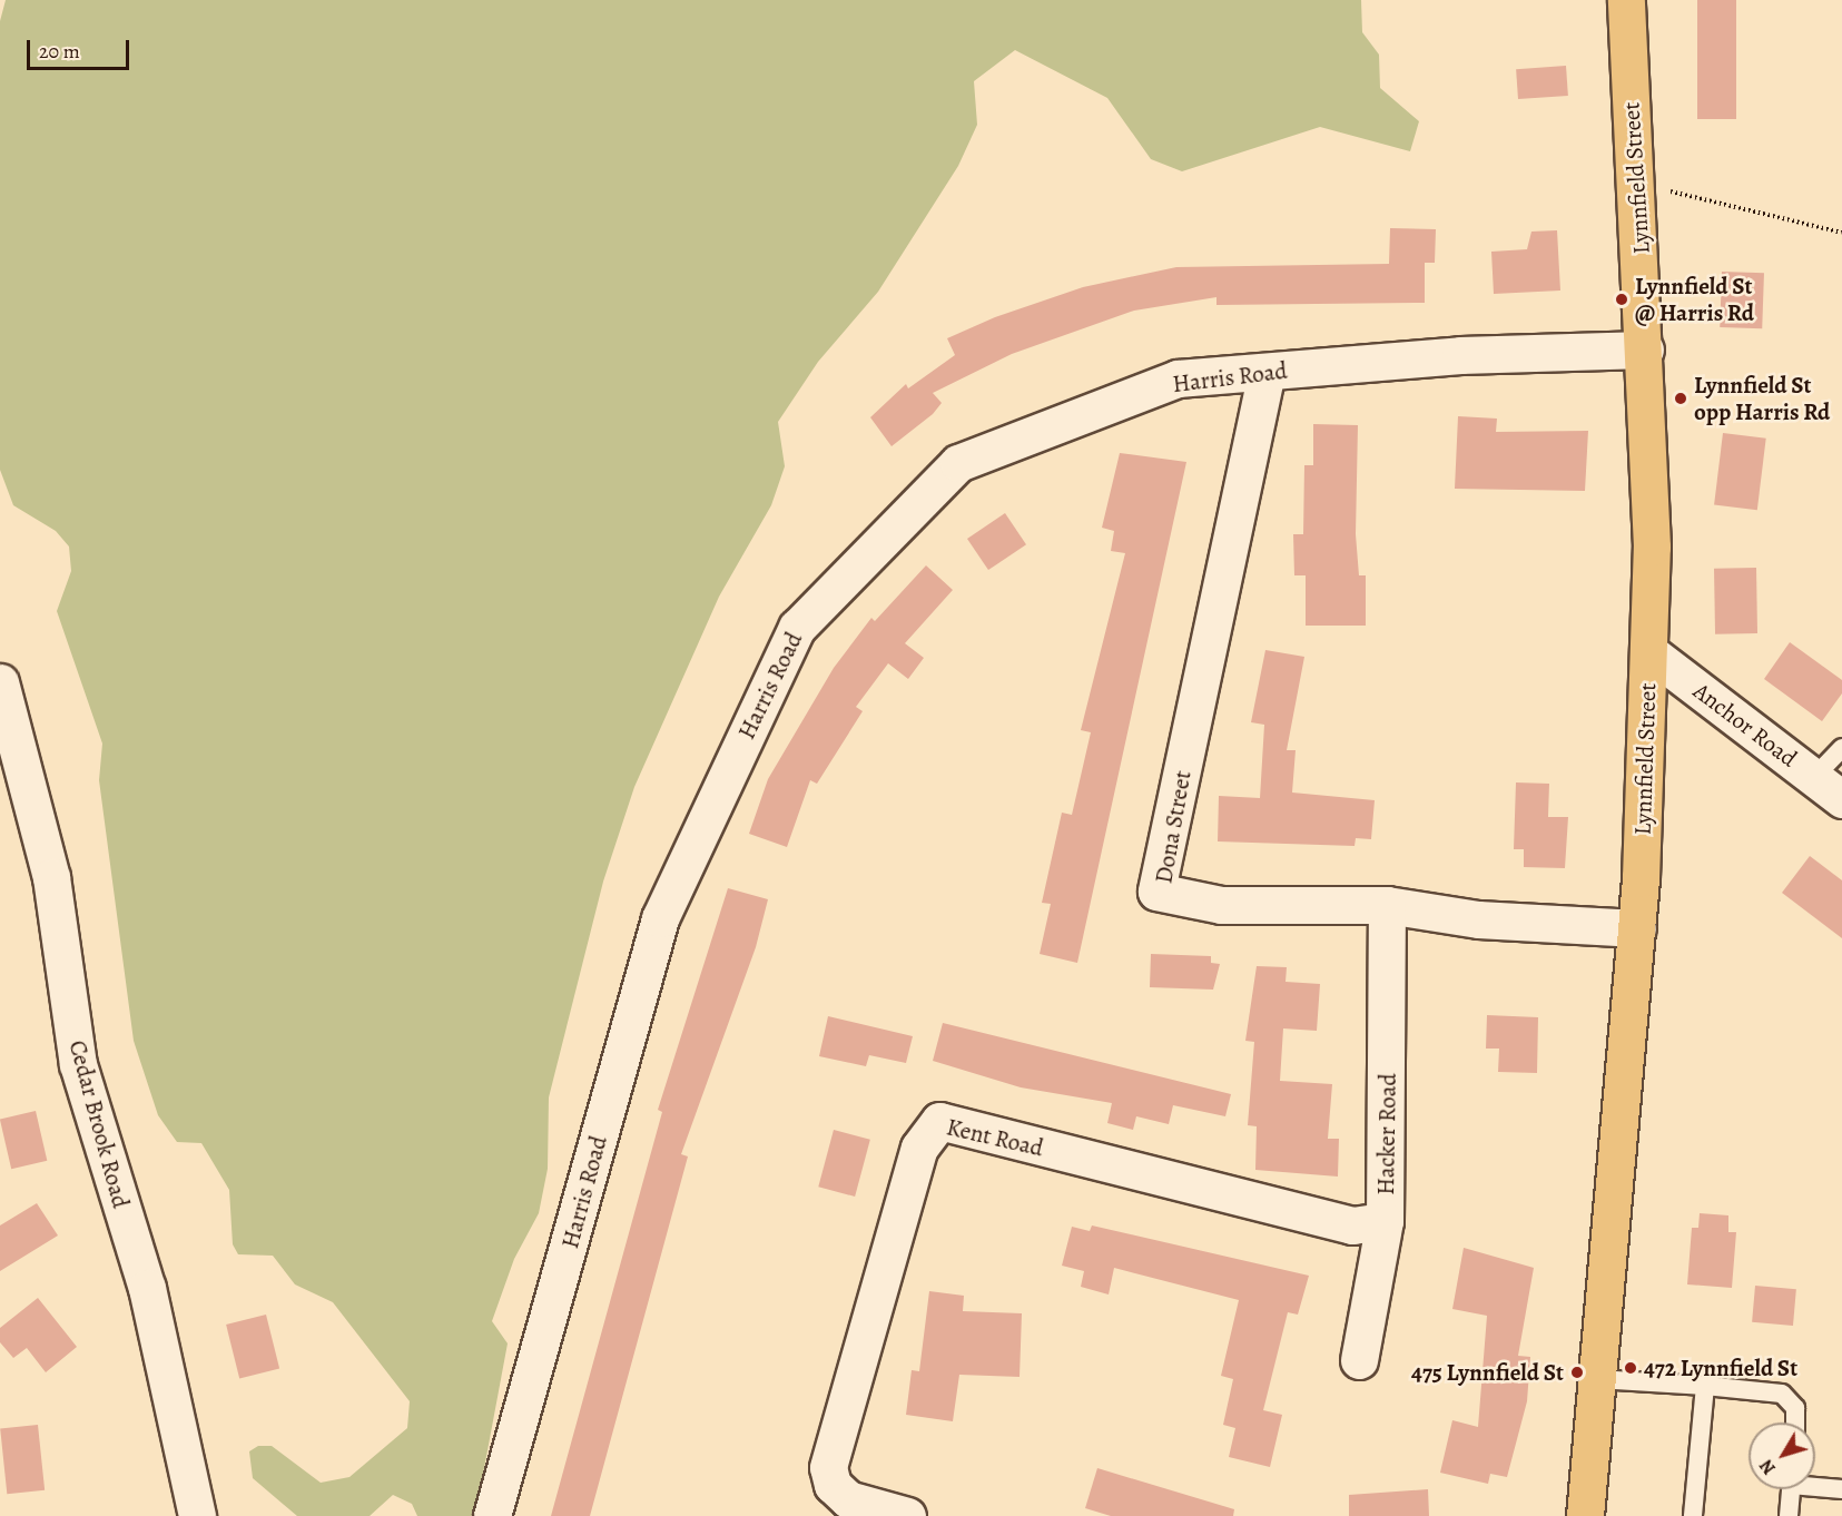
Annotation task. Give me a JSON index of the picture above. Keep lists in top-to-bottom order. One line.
{"streets":{"main road":["Lynnfield Street"],"street":["Harris Road","Anchor Road","Dona Street","Cedar Brook Road","Hacker Road","Kent Road"]},"crossings":[["Lynnfield Street","Harris Road"],["Lynnfield Street","Anchor Road"],["Lynnfield Street","Dona Street"],["Harris Road","Dona Street"],["Dona Street","Hacker Road"],["Hacker Road","Kent Road"]],"places":["Lynnfield St @ Harris Rd","Lynnfield St opp Harris Rd","472 Lynnfield St","475 Lynnfield St"],"scale_bar":"20 m","north":"bottom left"}
